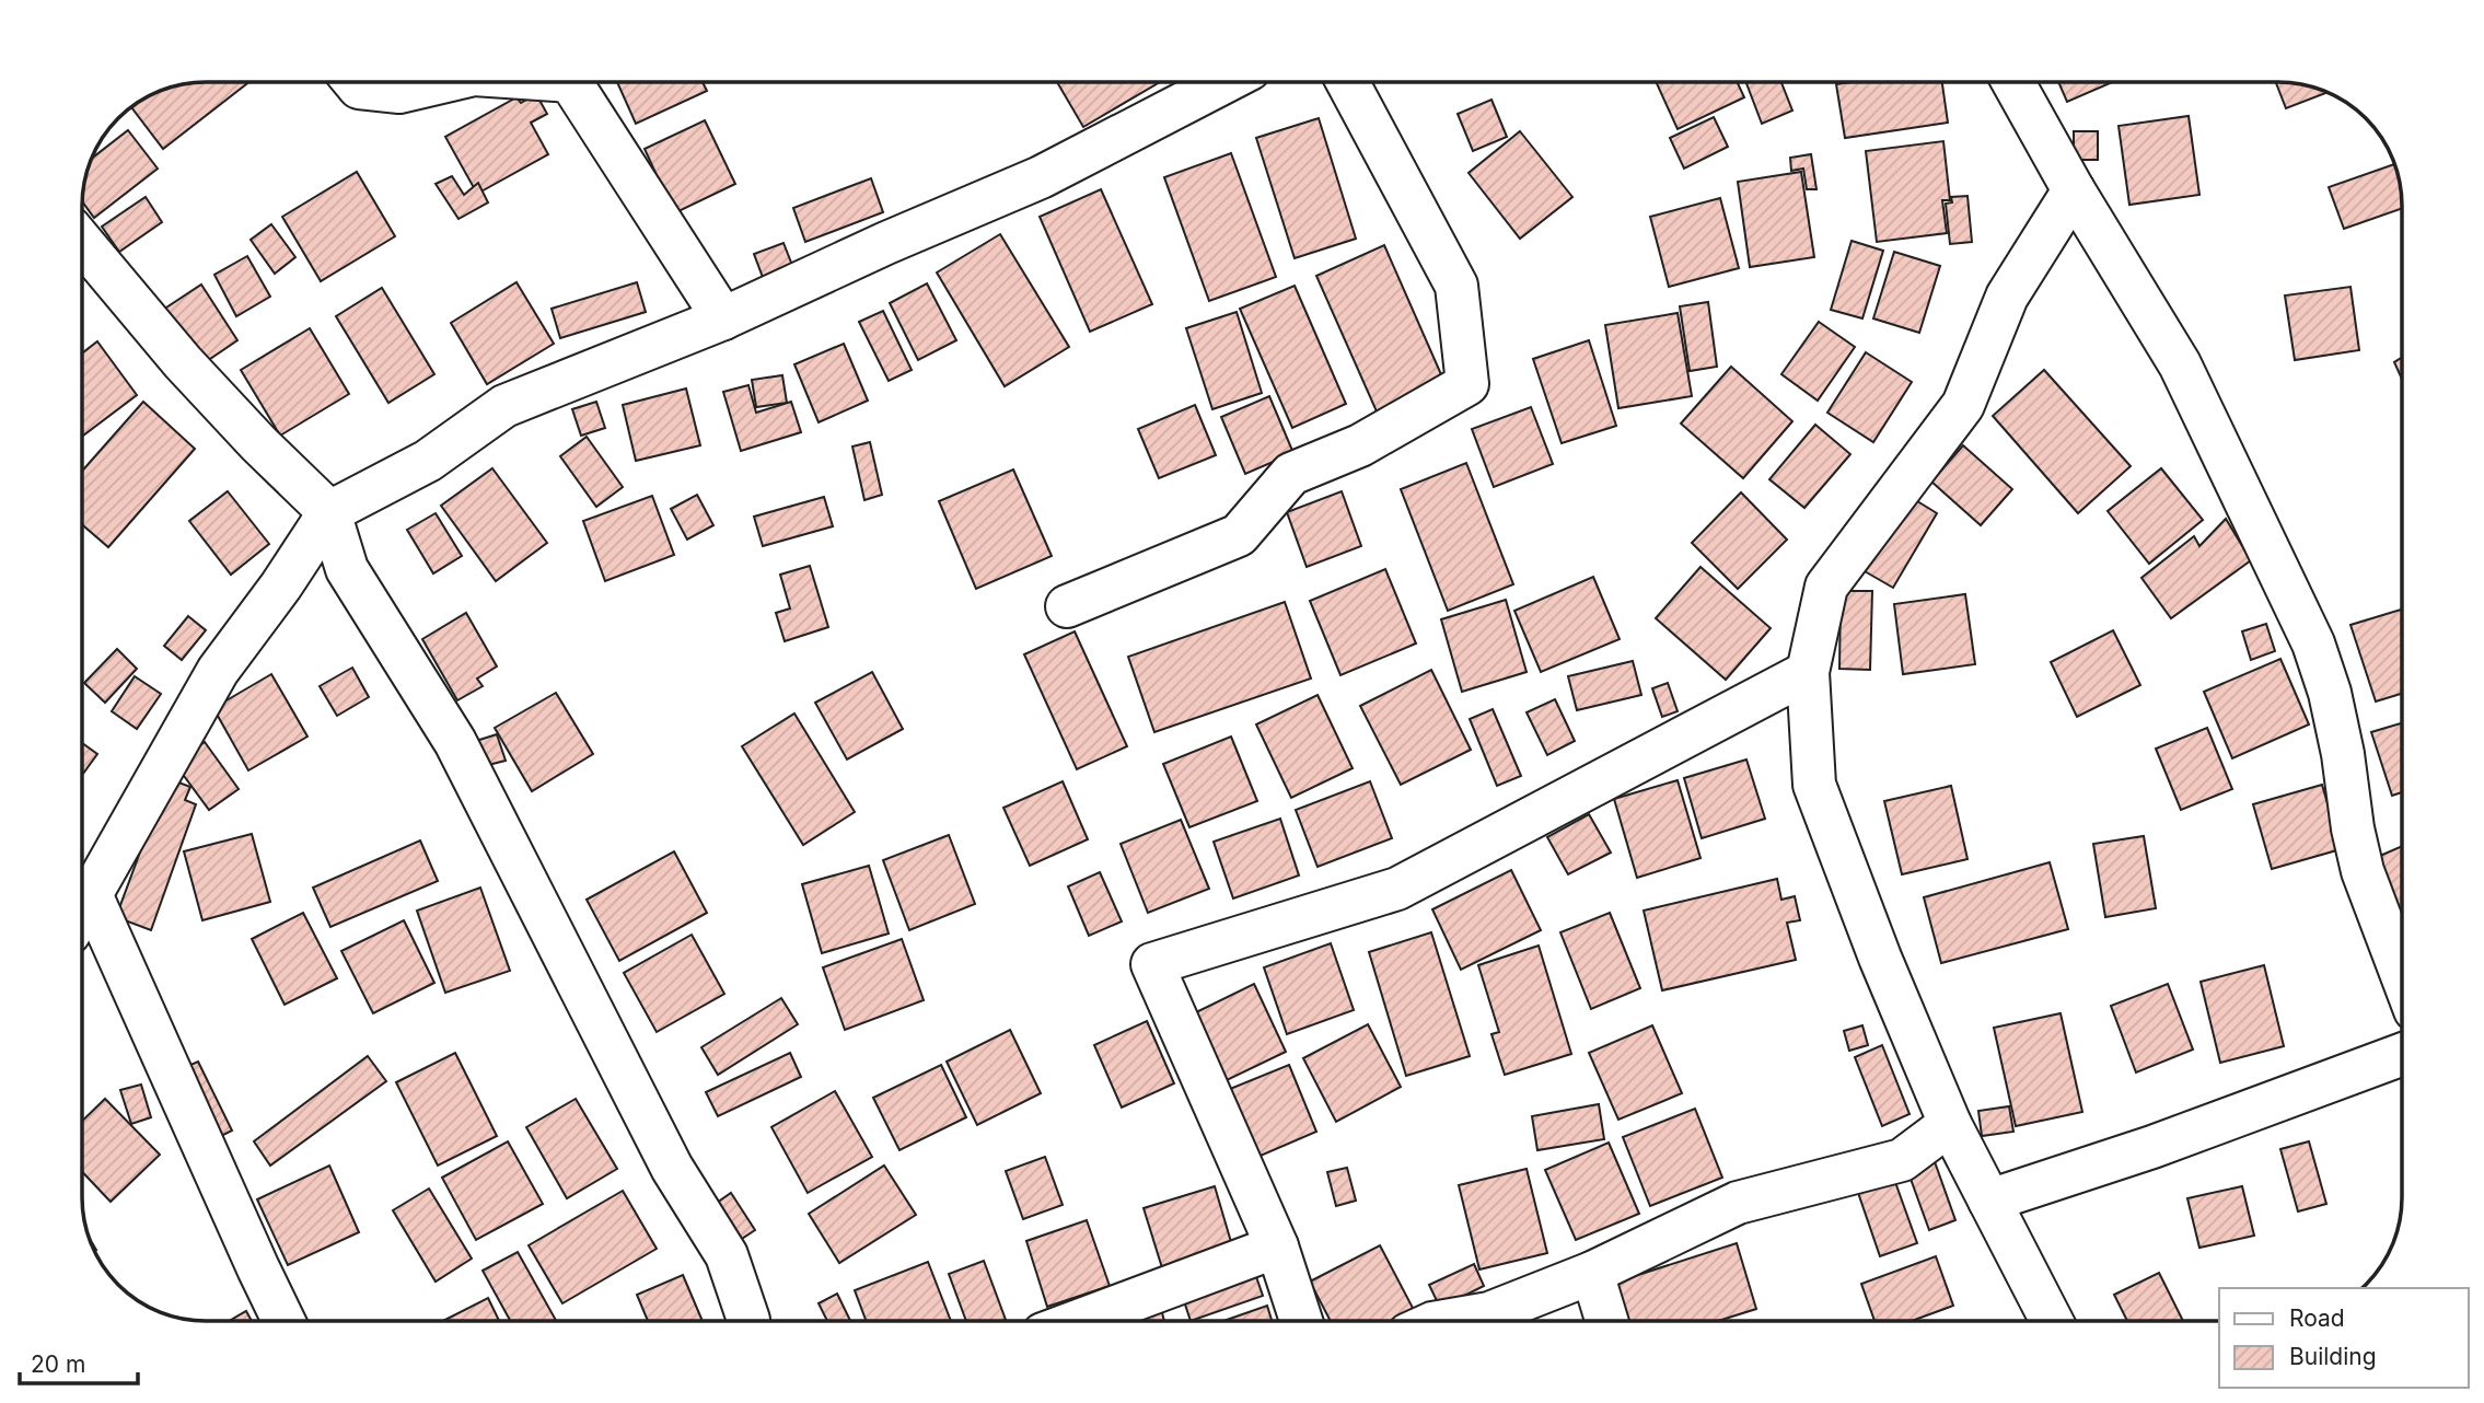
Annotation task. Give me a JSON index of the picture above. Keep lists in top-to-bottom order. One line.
{"legend":["Road","Building"],"scale_bar":"20 m"}
